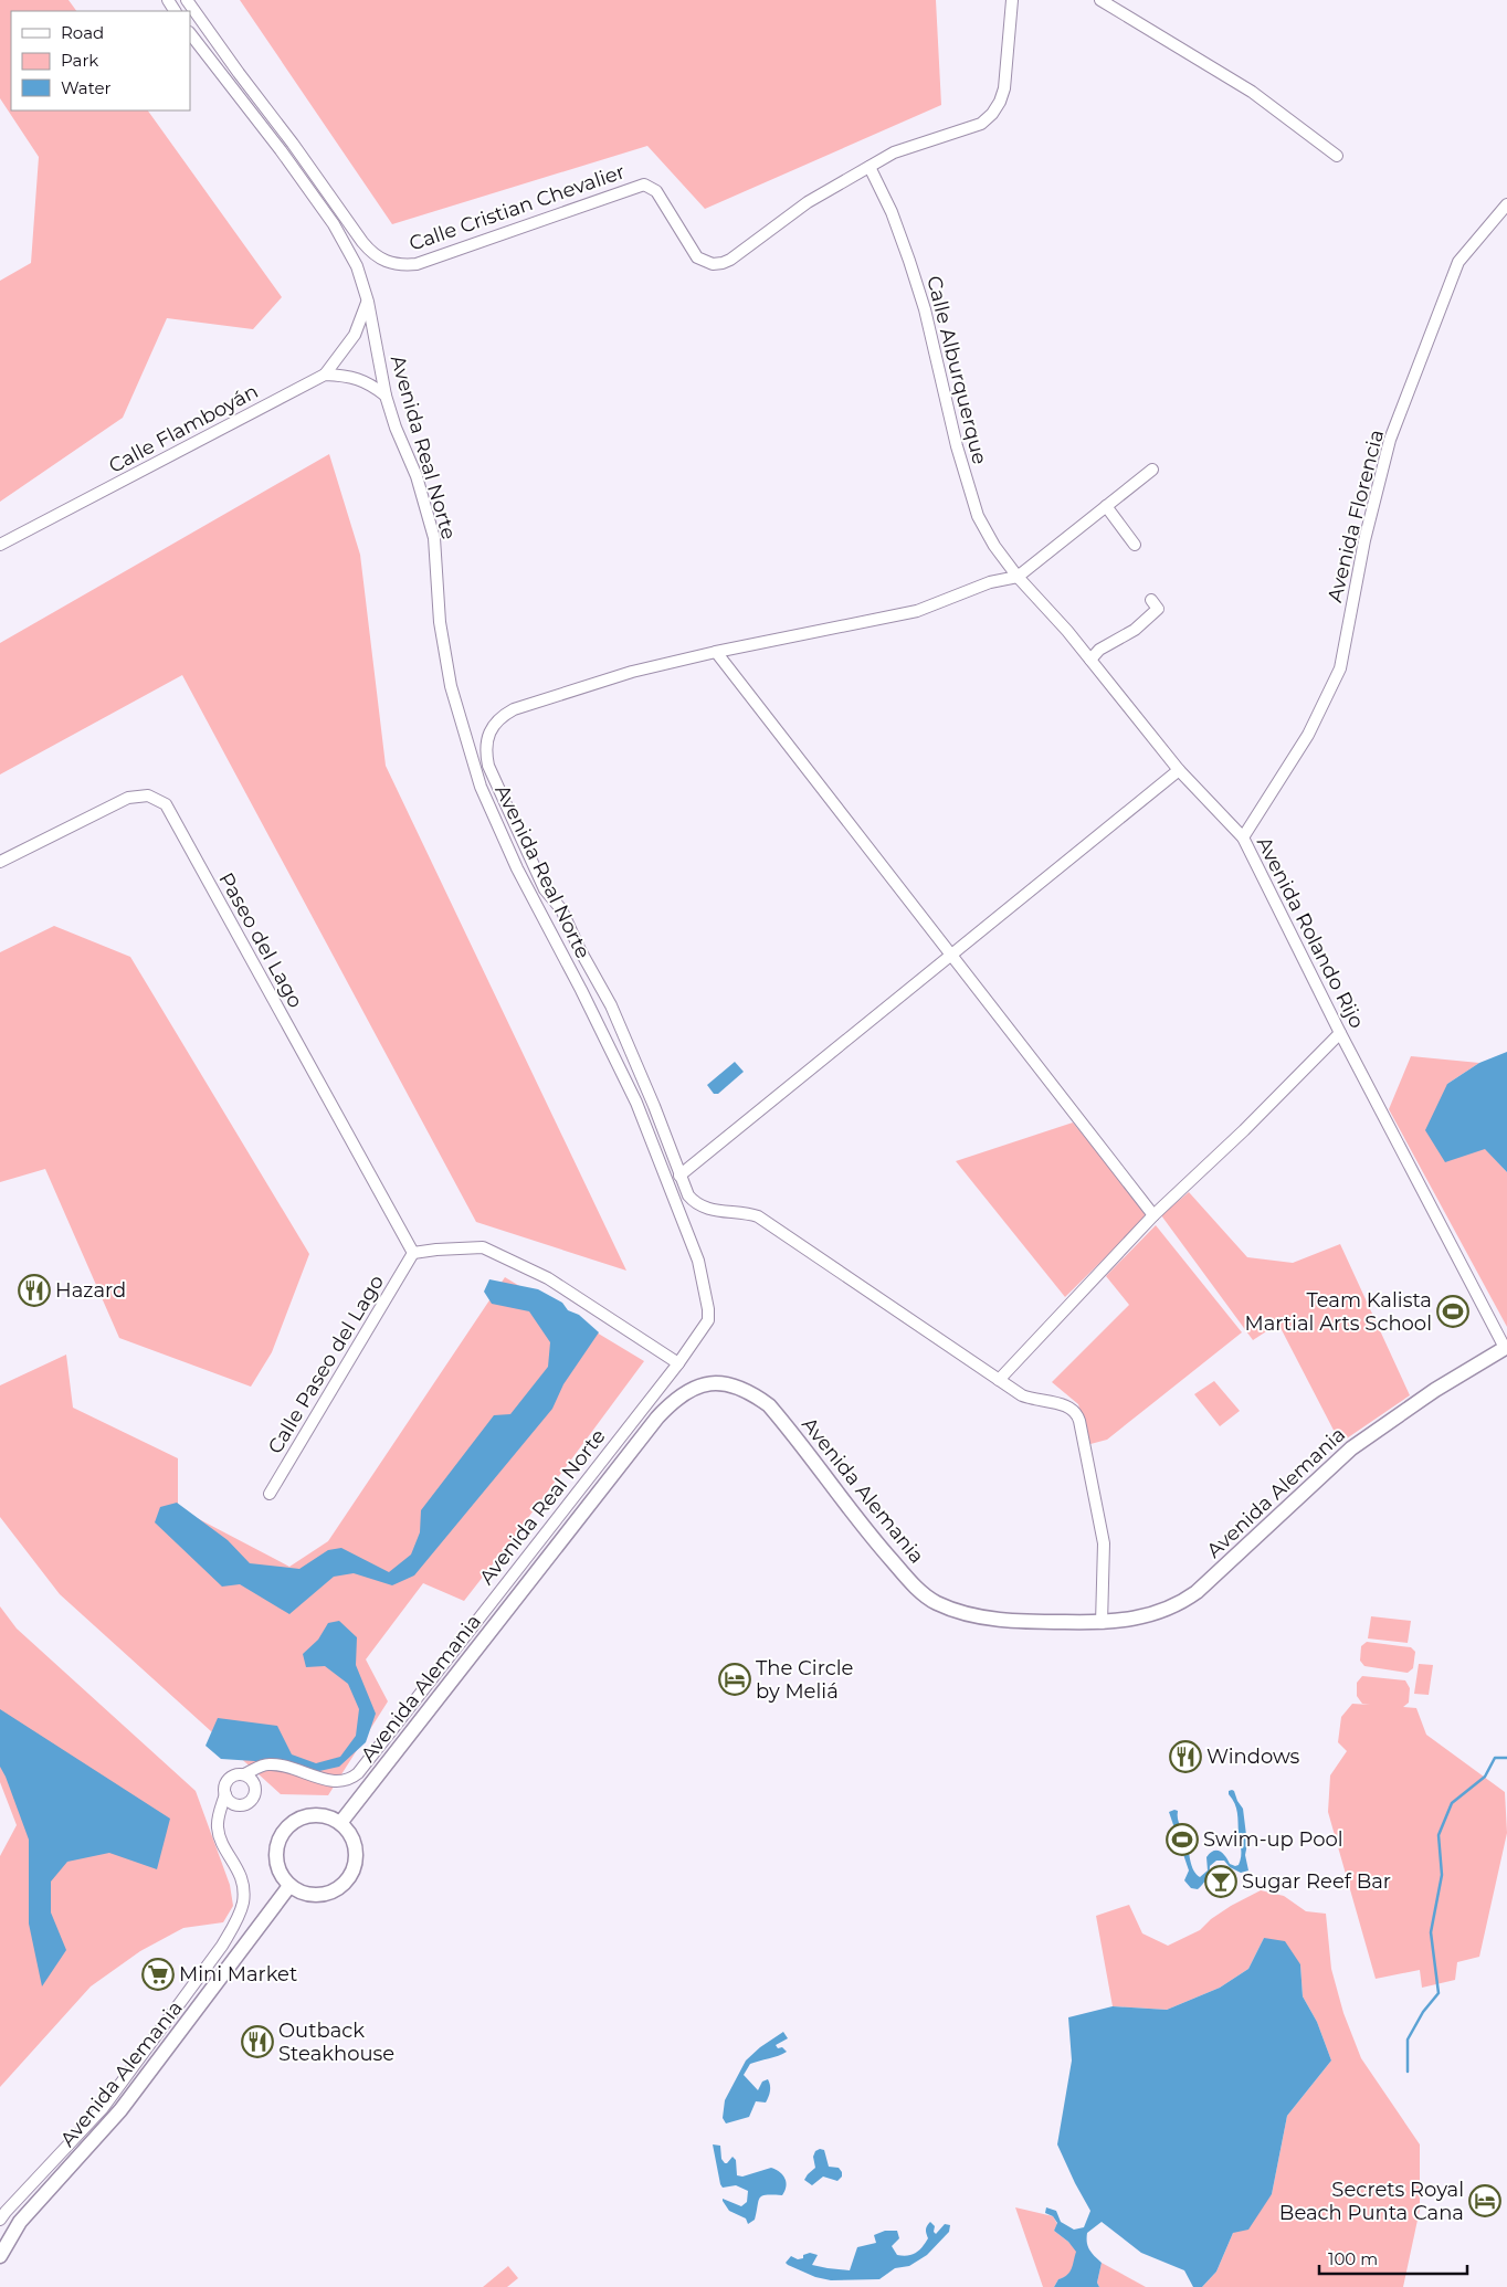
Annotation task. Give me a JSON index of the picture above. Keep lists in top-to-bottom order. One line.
{"streets":{"street":["Calle Cristian Chevalier","Calle Alburquerque","Calle Flamboyán","Avenida Real Norte","Avenida Florencia","Avenida Rolando Rijo","Paseo del Lago","Calle Paseo del Lago","Avenida Alemania"]},"crossings":[["Calle Cristian Chevalier","Calle Alburquerque"],["Calle Alburquerque","Avenida Rolando Rijo"],["Avenida Florencia","Avenida Rolando Rijo"],["Avenida Rolando Rijo","Avenida Alemania"],["Paseo del Lago","Calle Paseo del Lago"]],"places":{"restaurant":["Hazard","Windows","Outback Steakhouse"],"sports":["Team Kalista Martial Arts School","Swim-up Pool"],"hotel":["The Circle by Meliá","Secrets Royal Beach Punta Cana"],"bar":["Sugar Reef Bar"],"supermarket":["Mini Market"]},"legend":["Road","Park","Water"],"scale_bar":"100 m"}
